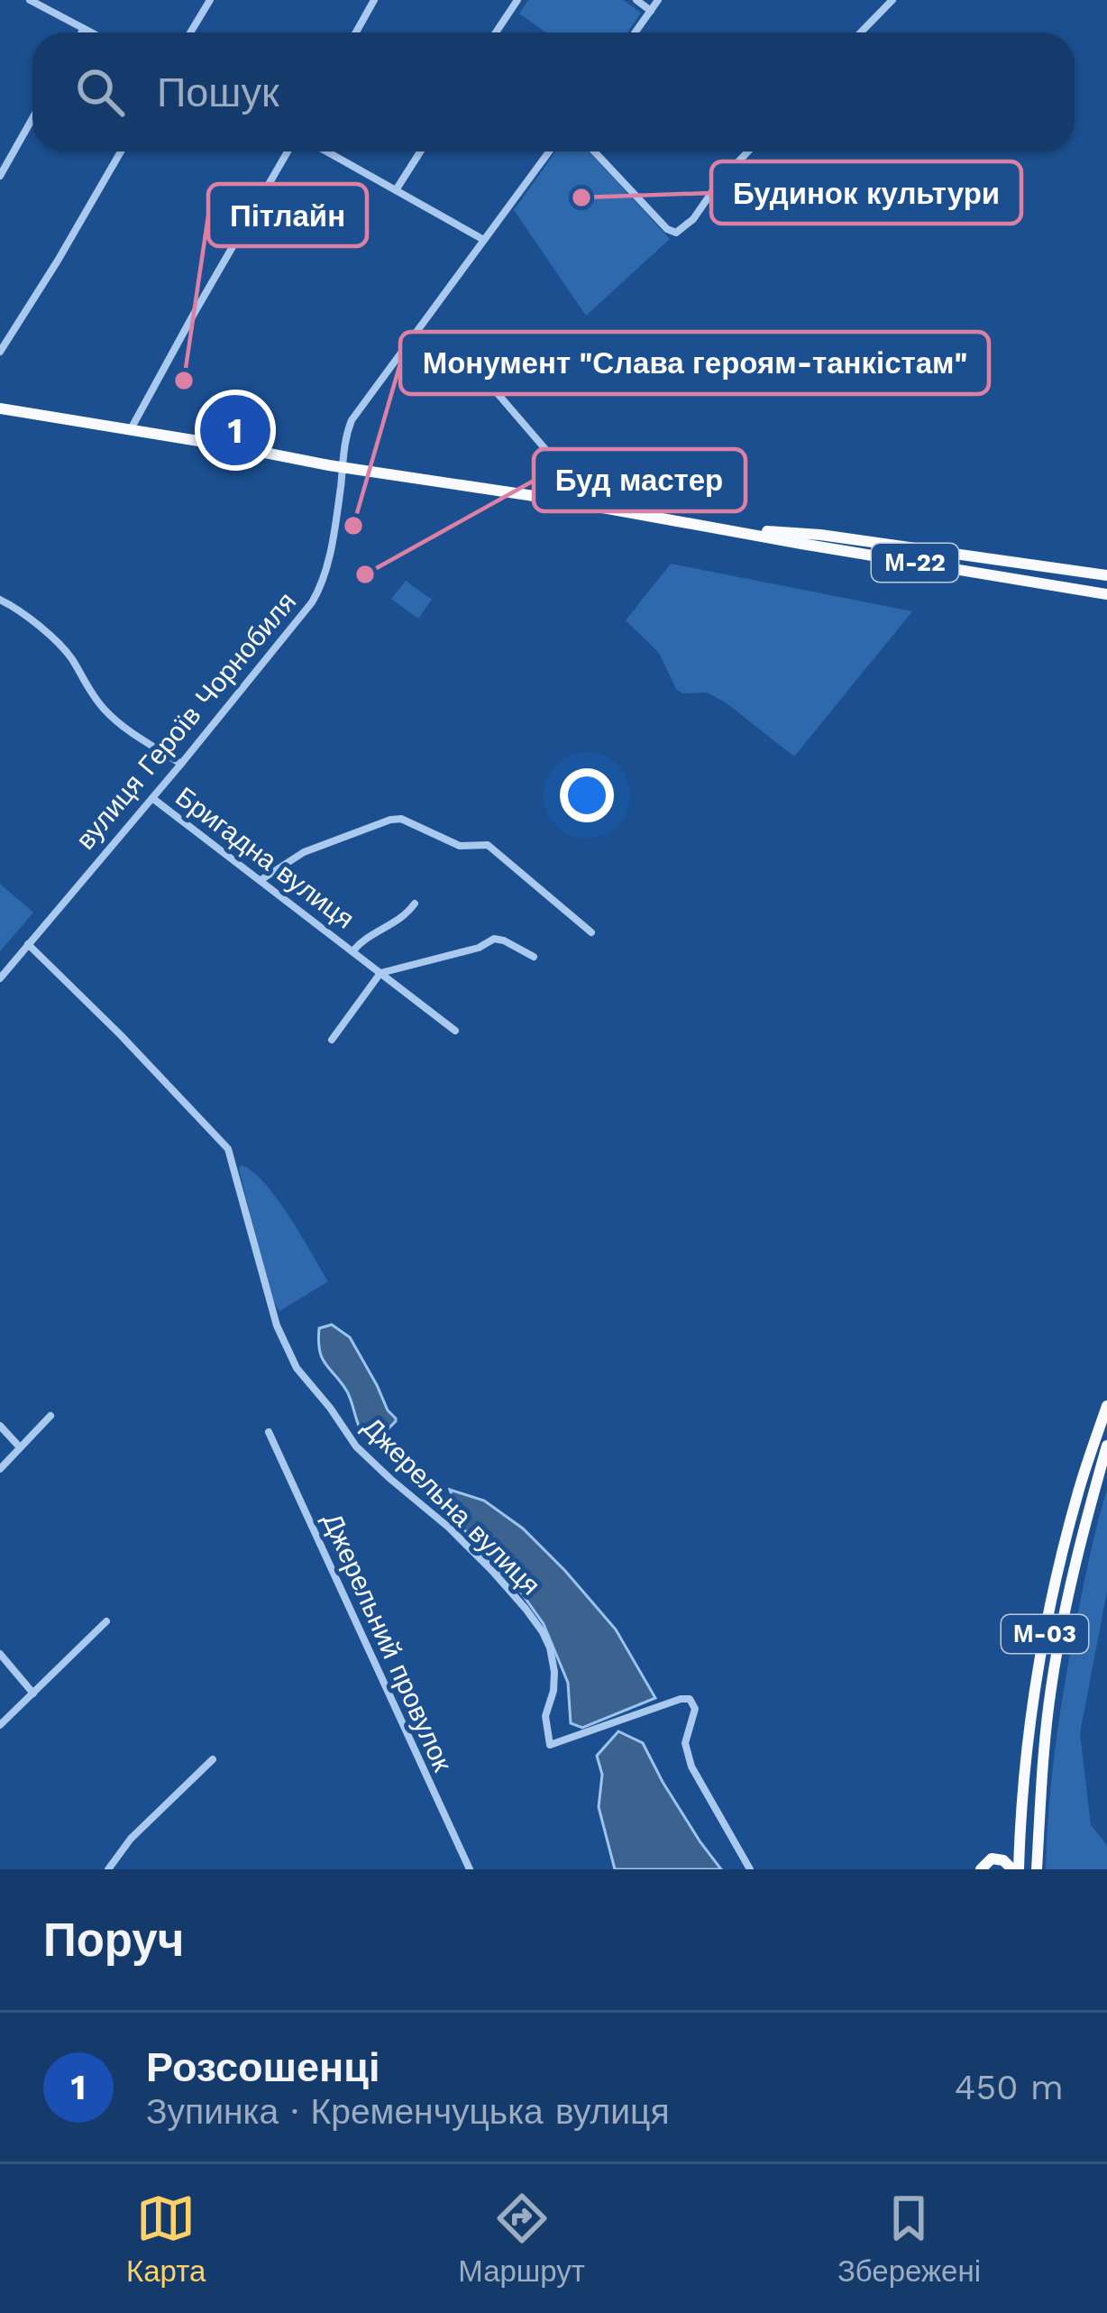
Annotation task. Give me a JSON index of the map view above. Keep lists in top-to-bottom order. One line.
{"streets":{"highway":["М-22","М-03"],"street":["вулиця Героїв Чорнобиля","Бригадна вулиця","Джерельна вулиця","Джерельний провулок"]},"crossings":[["М-22","вулиця Героїв Чорнобиля"],["вулиця Героїв Чорнобиля","Бригадна вулиця"],["вулиця Героїв Чорнобиля","Джерельна вулиця"]],"places":["Будинок культури","Пітлайн","Монумент \"Слава героям-танкістам\"","Буд мастер"],"page":{"search":"Пошук","pins":"1","heading":"Поруч","list":[{"mark":"1","name":"Розсошенці","note":"Зупинка · Кременчуцька вулиця","value":"450 m"}],"nav":["Карта","Маршрут","Збережені"]}}
